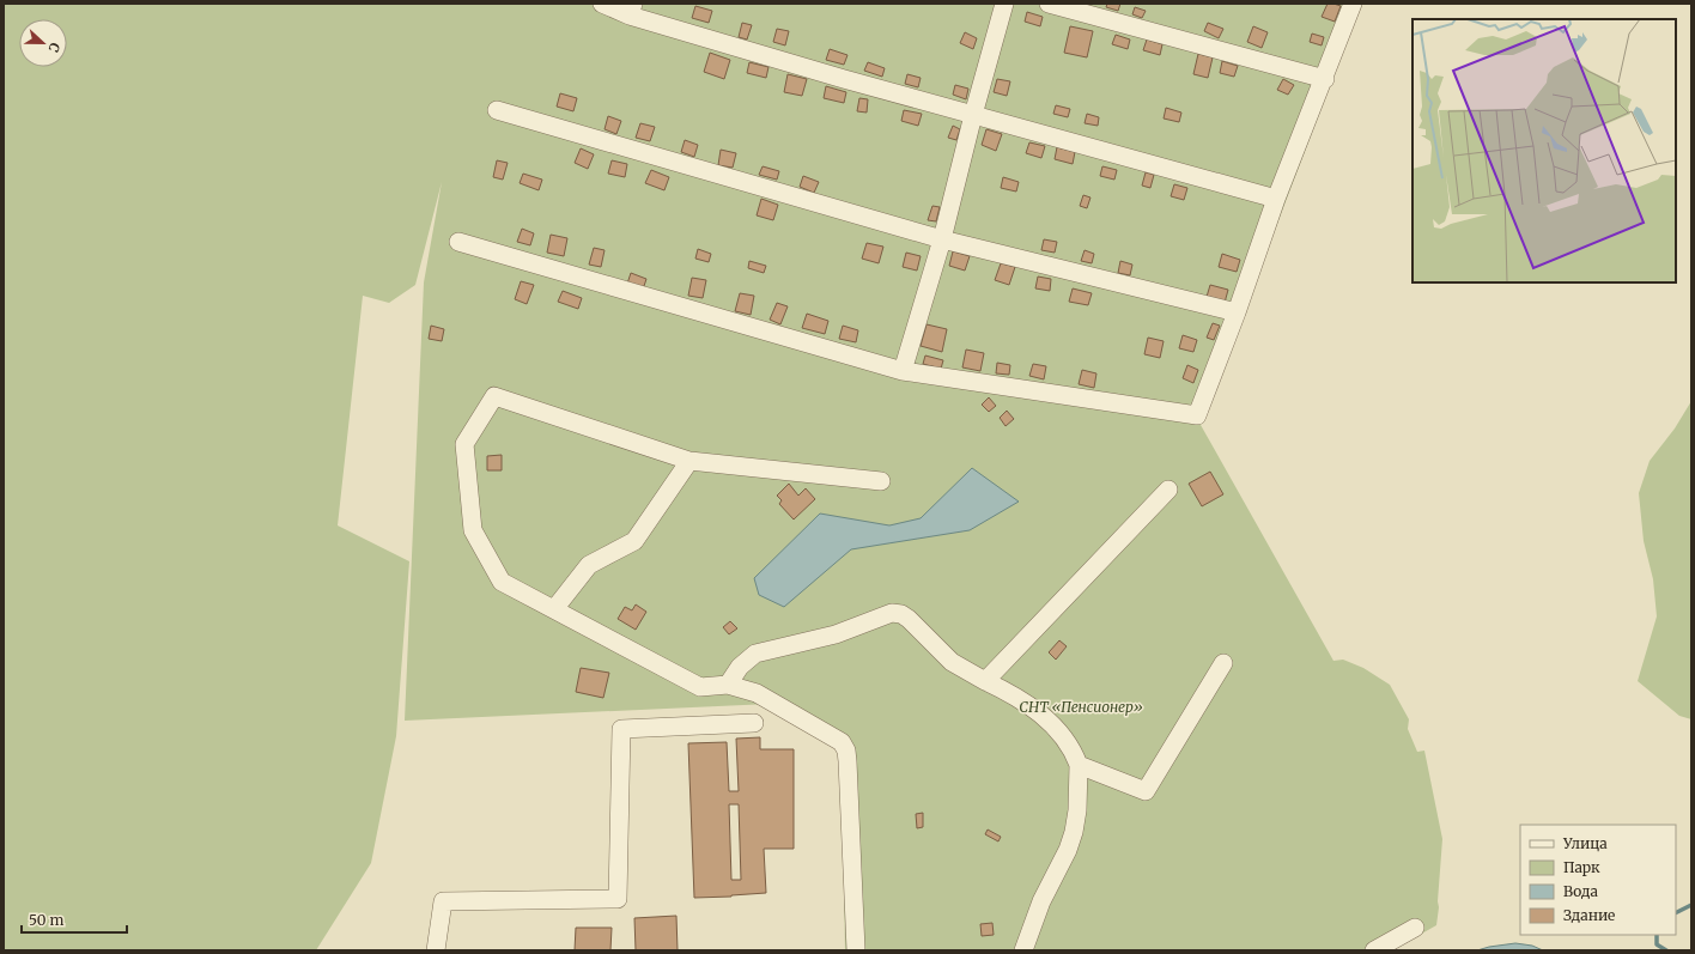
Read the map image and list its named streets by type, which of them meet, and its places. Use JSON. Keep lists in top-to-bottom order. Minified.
{"parks":["СНТ «Пенсионер»"],"legend":["Улица","Парк","Вода","Здание"],"scale_bar":"50 m","north":"right"}
